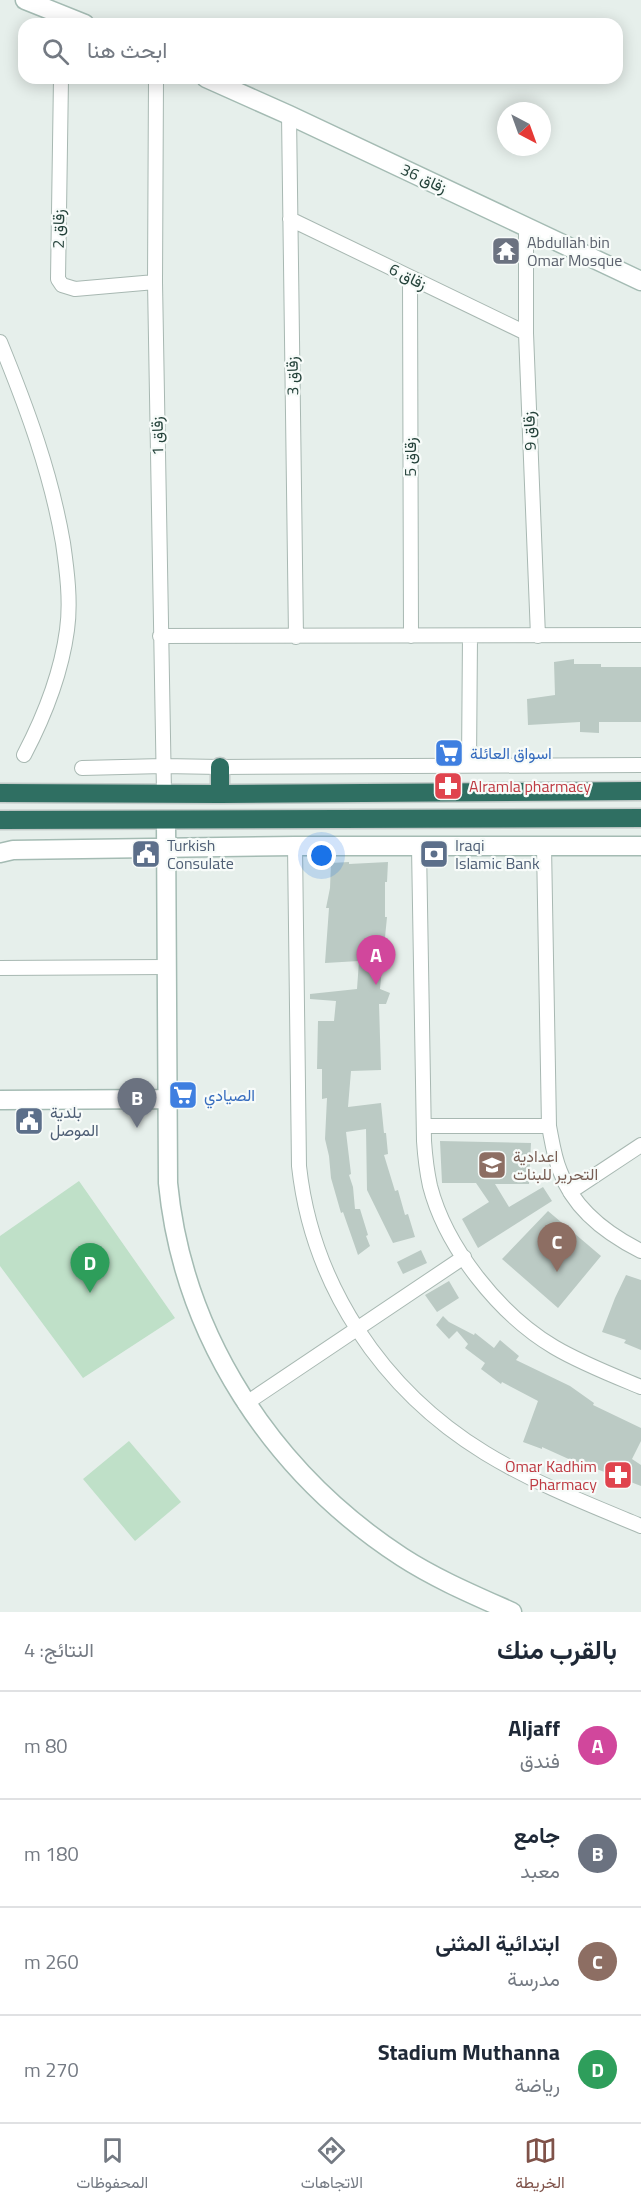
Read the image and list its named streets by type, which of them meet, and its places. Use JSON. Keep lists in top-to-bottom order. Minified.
{"streets":{"street":["زقاق 36","زقاق 2","زقاق 6","زقاق 3","زقاق 9","زقاق 1","زقاق 5"]},"crossings":[["زقاق 36","زقاق 3"],["زقاق 36","زقاق 9"],["زقاق 2","زقاق 1"],["زقاق 6","زقاق 3"],["زقاق 6","زقاق 9"],["زقاق 6","زقاق 5"]],"places":{"temple":["Abdullah bin Omar Mosque"],"supermarket":["اسواق العائلة","الصيادي"],"pharmacy":["Alramla pharmacy","Omar Kadhim Pharmacy"],"public building":["Turkish Consulate","بلدية الموصل"],"bank":["Iraqi Islamic Bank"],"school or university":["اعدادية التحرير للبنات"]},"north":"bottom right","page":{"search":"ابحث هنا","pins":["A","B","C","D"],"heading":["بالقرب منك","النتائج: 4"],"list":[{"mark":"A","name":"Aljaff","note":"فندق","value":"80 m"},{"mark":"B","name":"جامع","note":"معبد","value":"180 m"},{"mark":"C","name":"ابتدائية المثنى","note":"مدرسة","value":"260 m"},{"mark":"D","name":"Stadium Muthanna","note":"رياضة","value":"270 m"}],"nav":["الخريطة","الاتجاهات","المحفوظات"]}}
